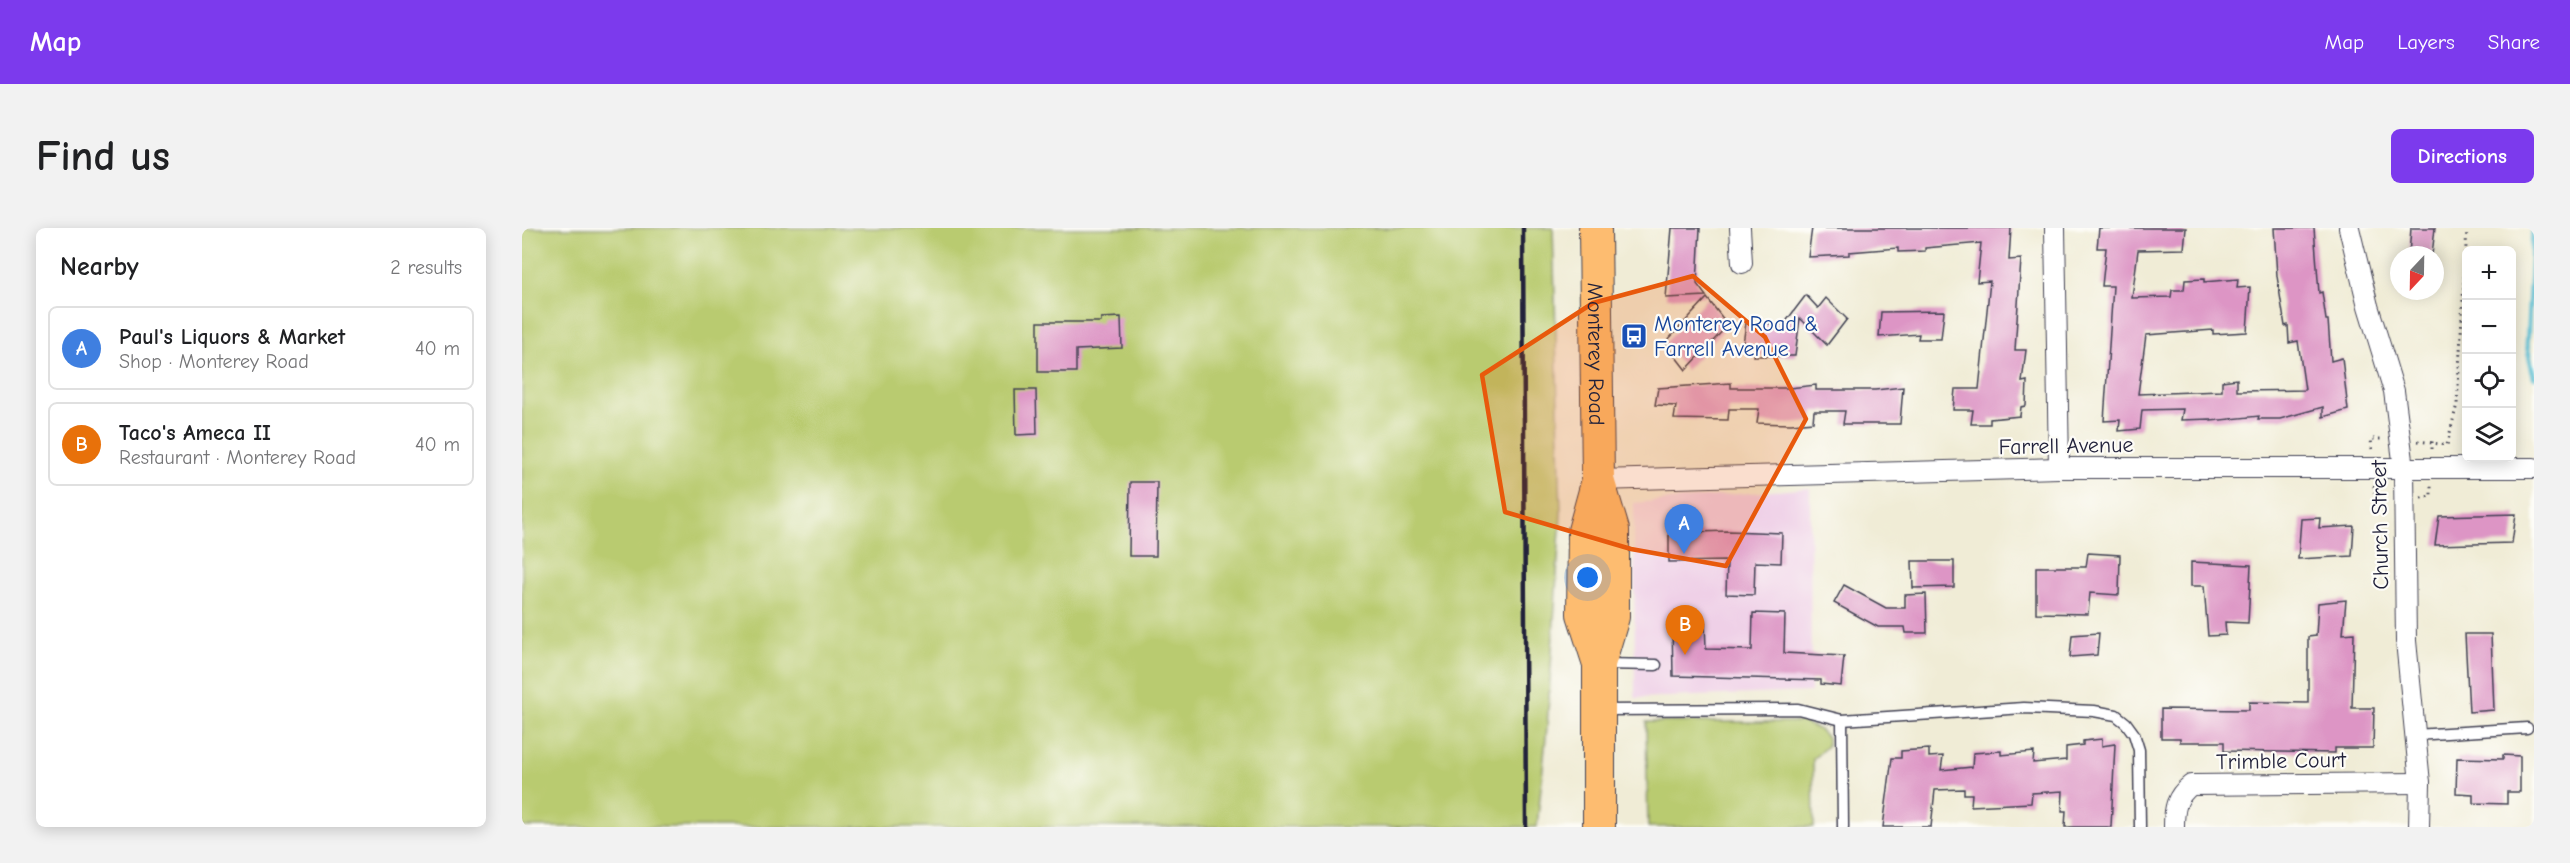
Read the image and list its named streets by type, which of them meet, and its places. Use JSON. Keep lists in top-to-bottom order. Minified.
{"streets":{"main road":["Monterey Road"],"street":["Farrell Avenue","Church Street","Trimble Court"]},"crossings":[["Monterey Road","Farrell Avenue"],["Farrell Avenue","Church Street"],["Church Street","Trimble Court"]],"places":{"bus stop":["Monterey Road & Farrell Avenue"]},"north":"bottom","page":{"header":"Map","nav":["Map","Layers","Share"],"buttons":"Directions","title":"Find us","heading":["Nearby","2 results"],"map_buttons":["+","−"],"list":[{"mark":"A","name":"Paul's Liquors & Market","note":"Shop · Monterey Road","value":"40 m"},{"mark":"B","name":"Taco's Ameca II","note":"Restaurant · Monterey Road","value":"40 m"}],"pins":["A","B"]}}
